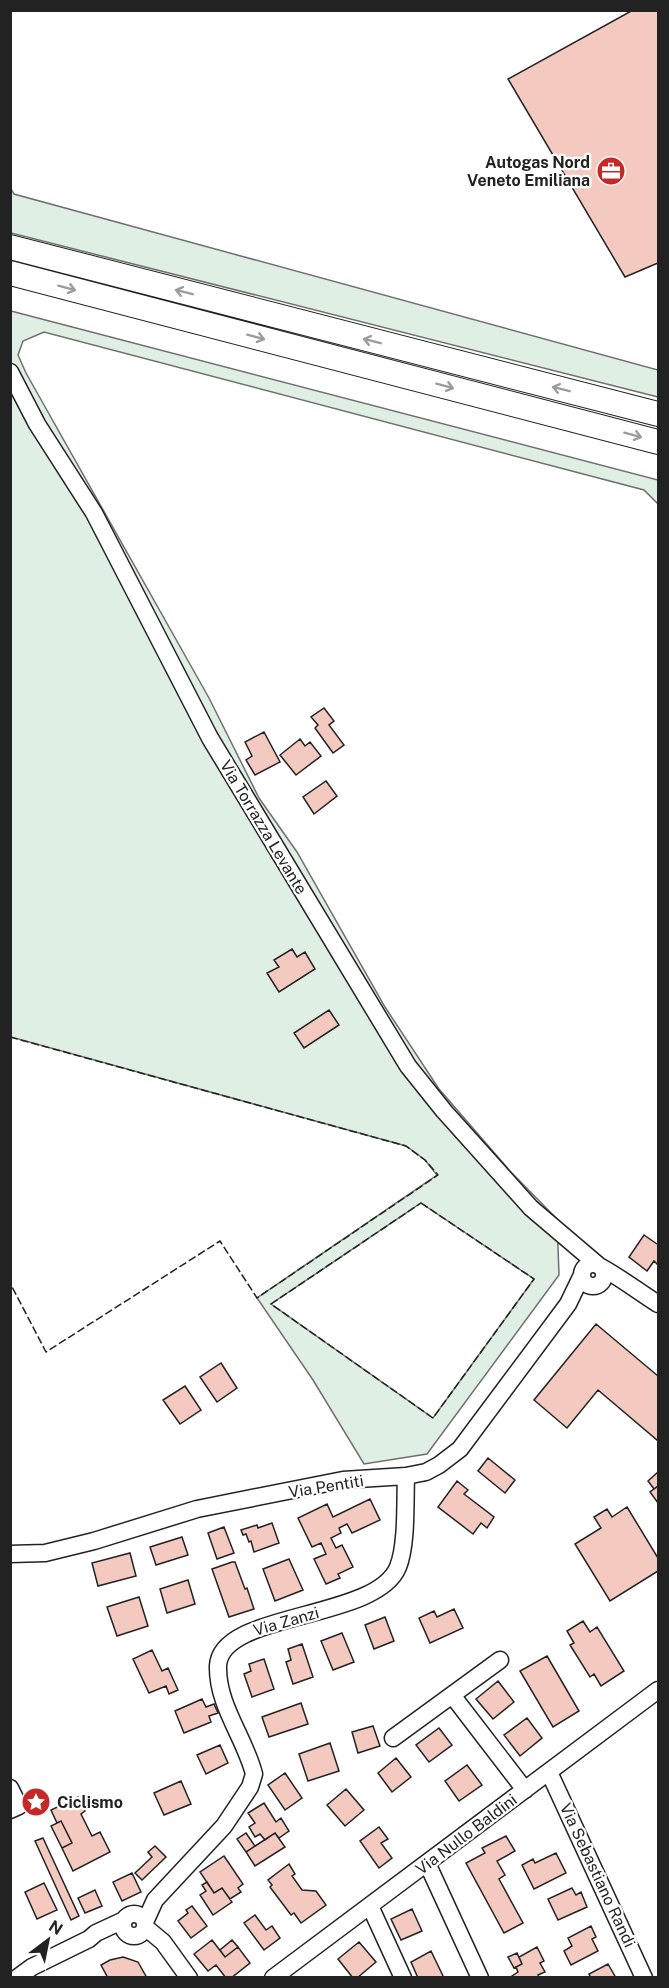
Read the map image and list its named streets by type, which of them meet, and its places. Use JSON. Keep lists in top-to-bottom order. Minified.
{"streets":{"street":["Via Torrazza Levante","Via Pentiti","Via Zanzi","Via Nullo Baldini","Via Sebastiano Randi"]},"crossings":[["Via Torrazza Levante","Via Pentiti"],["Via Pentiti","Via Zanzi"],["Via Nullo Baldini","Via Sebastiano Randi"]],"places":{"office":["Autogas Nord Veneto Emiliana"],"place":["Ciclismo"]},"north":"top right"}
